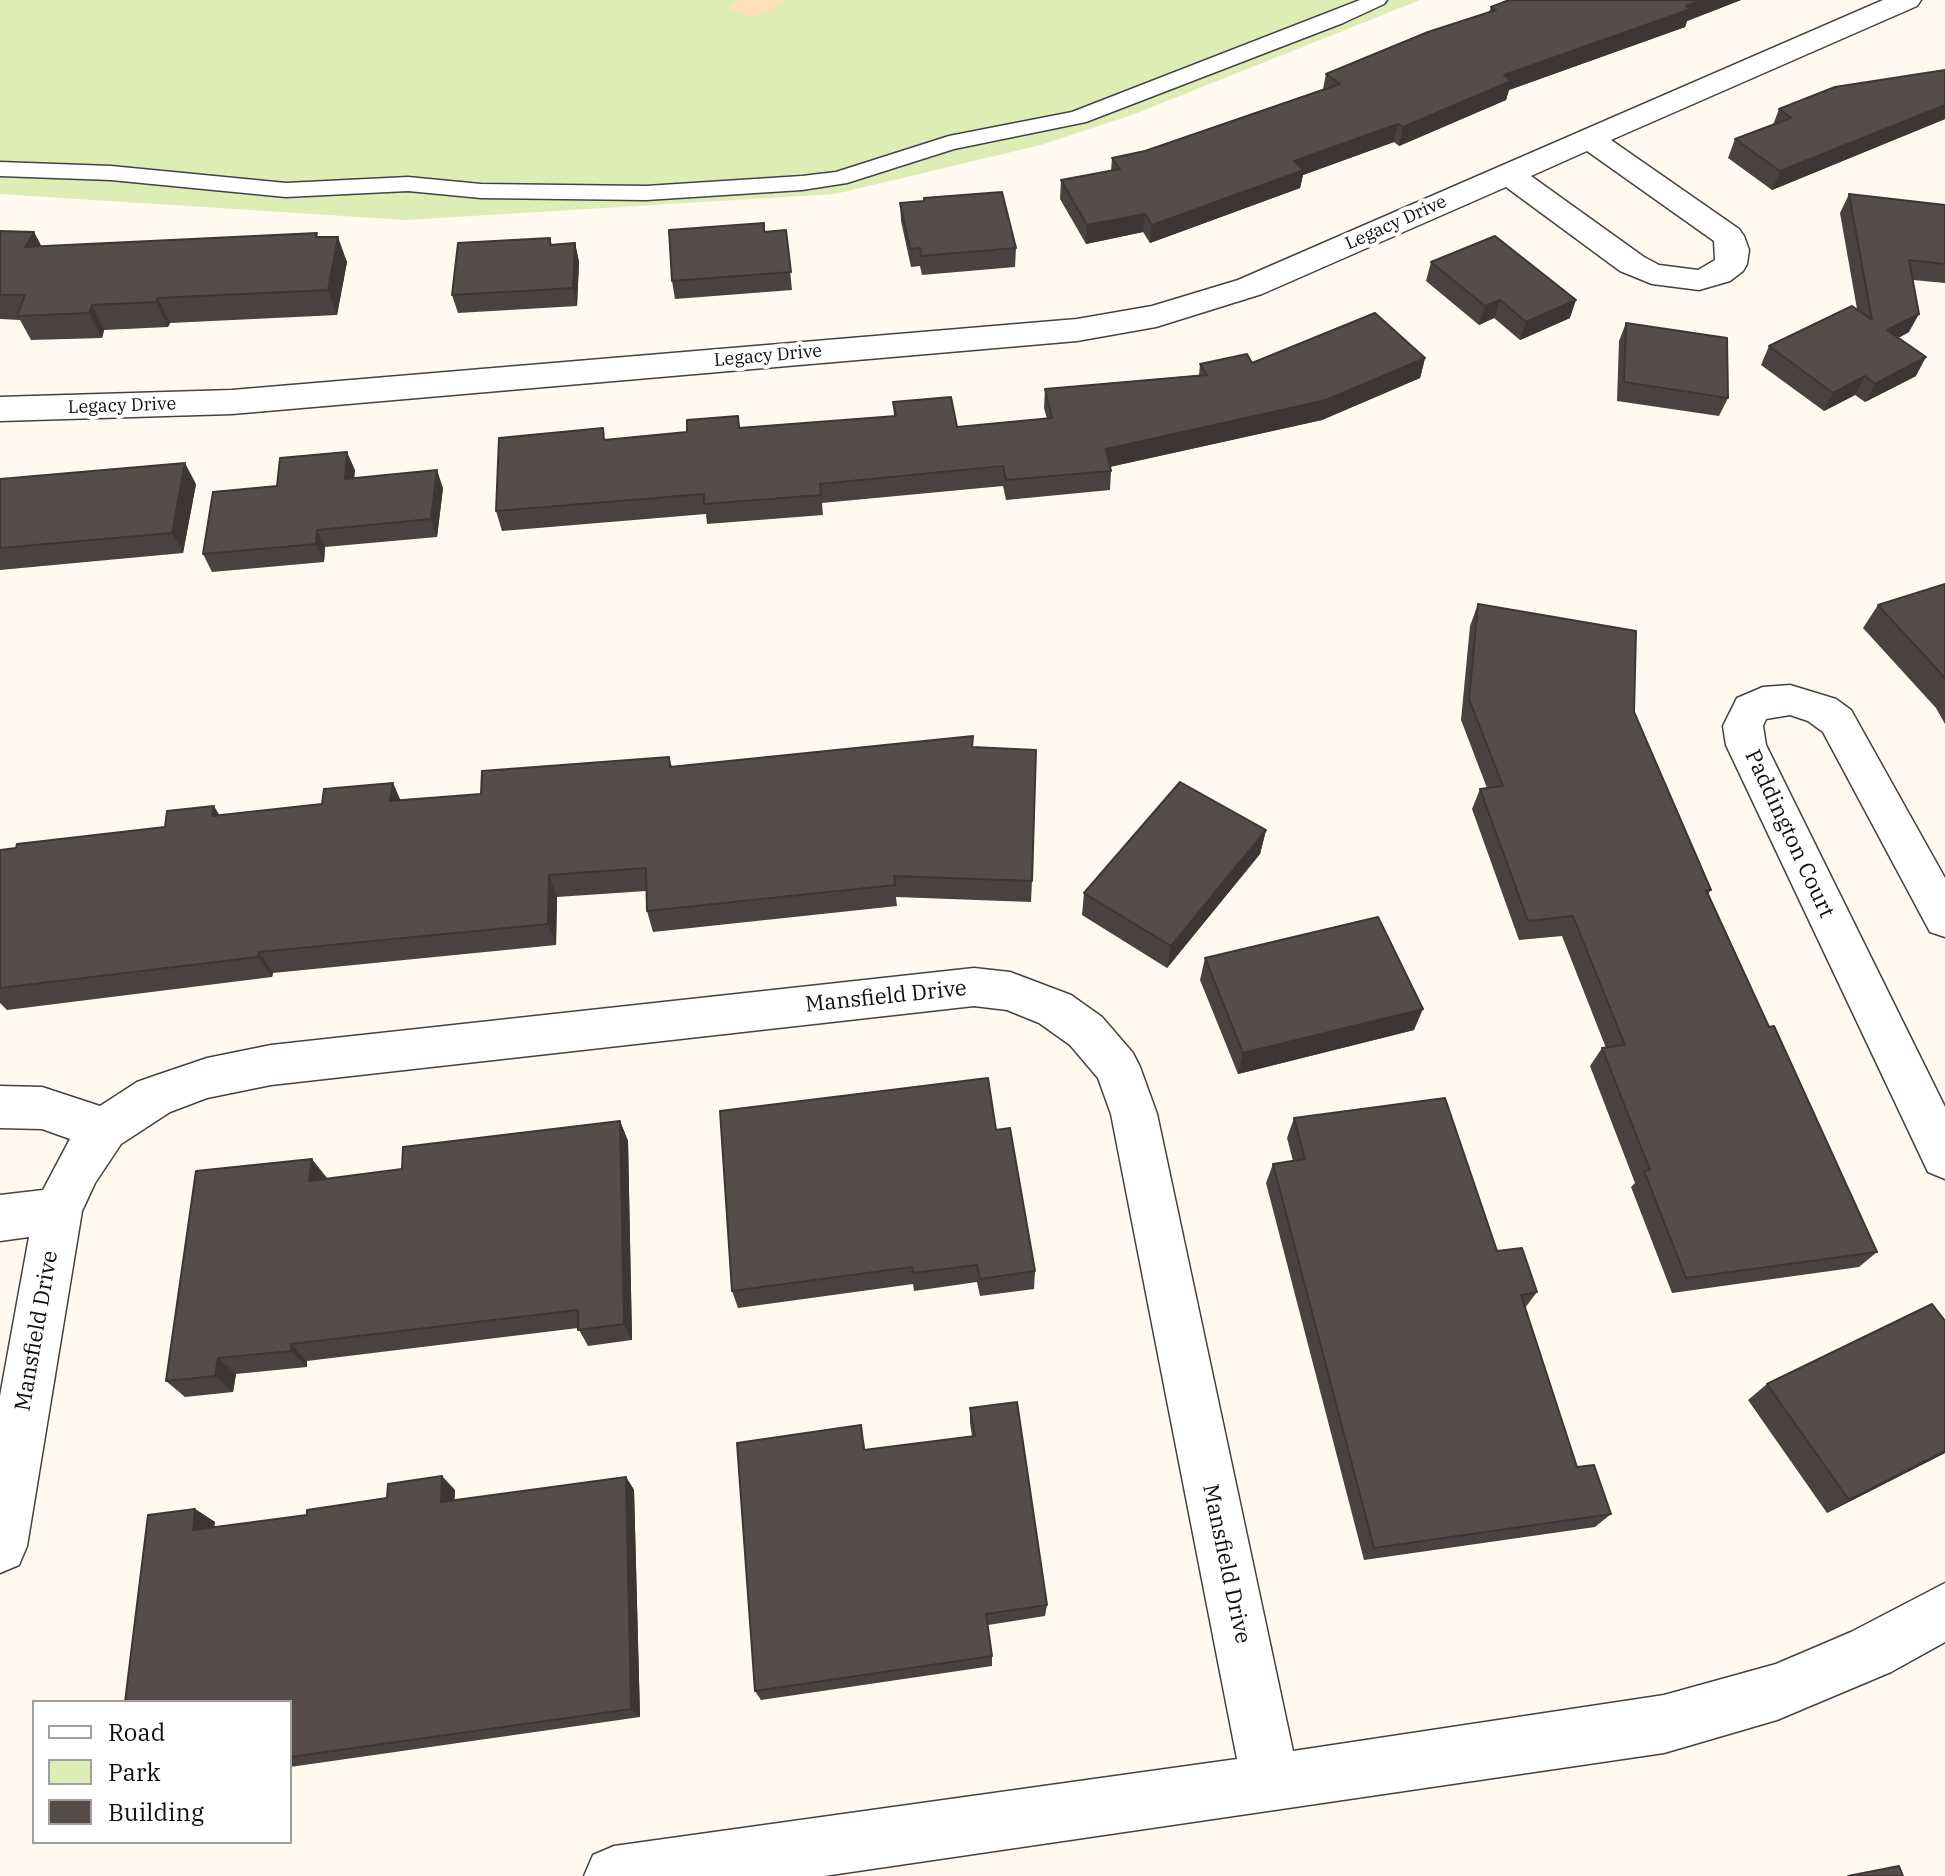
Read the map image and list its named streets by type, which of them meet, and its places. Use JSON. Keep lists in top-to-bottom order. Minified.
{"streets":{"street":["Legacy Drive","Paddington Court","Mansfield Drive"]},"legend":["Road","Park","Building"]}
